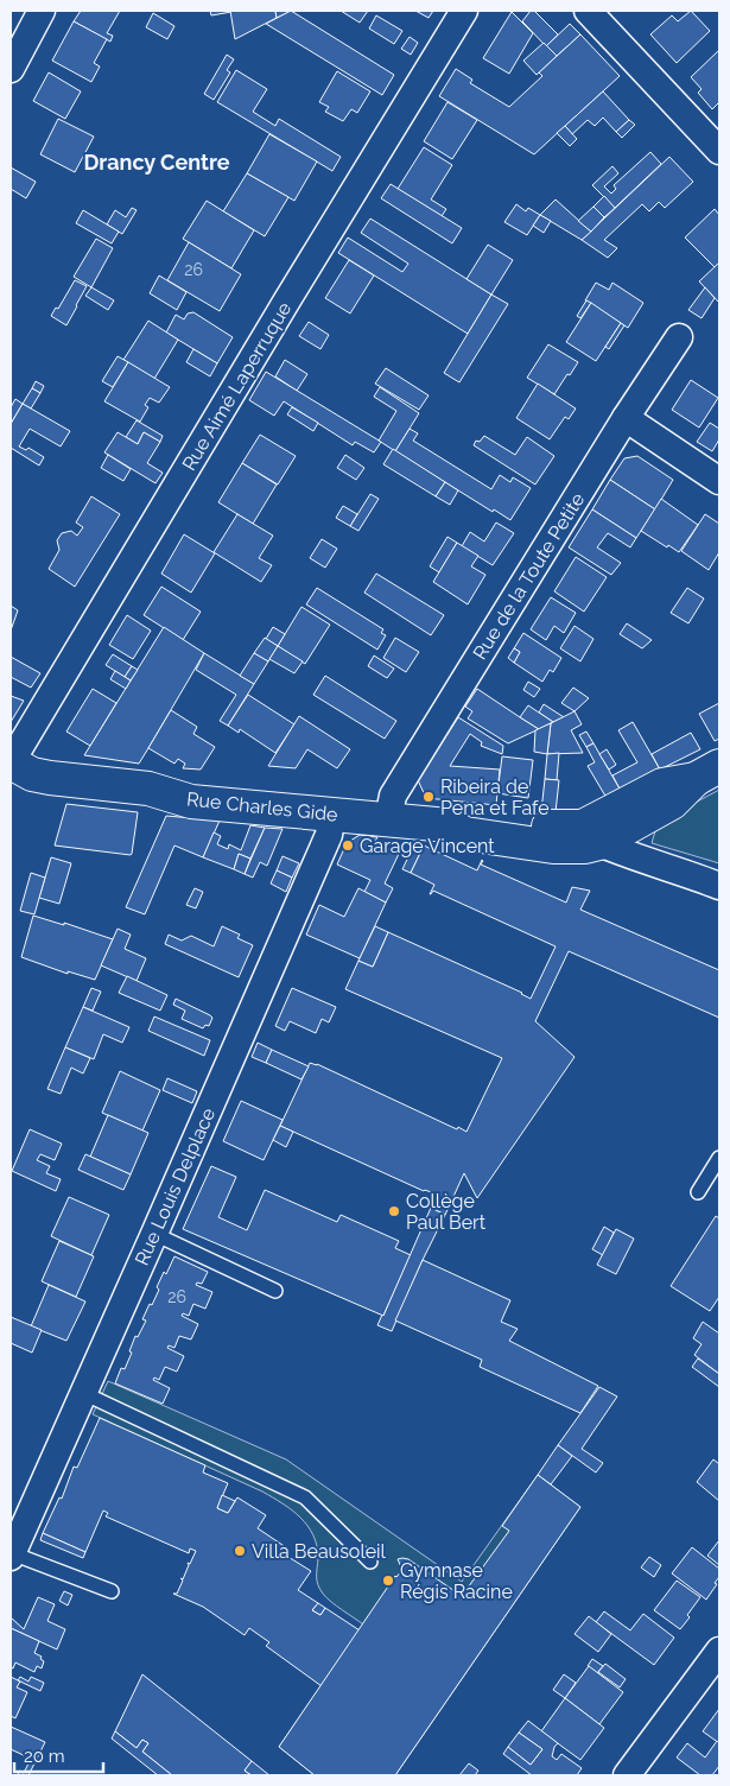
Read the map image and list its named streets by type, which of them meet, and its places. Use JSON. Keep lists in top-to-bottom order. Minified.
{"streets":{"street":["Rue Aimé Laperruque","Rue de la Toute Petite","Rue Charles Gide","Rue Louis Delplace"]},"crossings":[["Rue Aimé Laperruque","Rue Charles Gide"],["Rue de la Toute Petite","Rue Charles Gide"],["Rue Charles Gide","Rue Louis Delplace"]],"districts":["Drancy Centre"],"places":["Ribeira de Pena et Fafe","Garage Vincent","Collège Paul Bert","Villa Beausoleil","Gymnase Régis Racine"],"house_numbers":["26","26"],"scale_bar":"20 m"}
